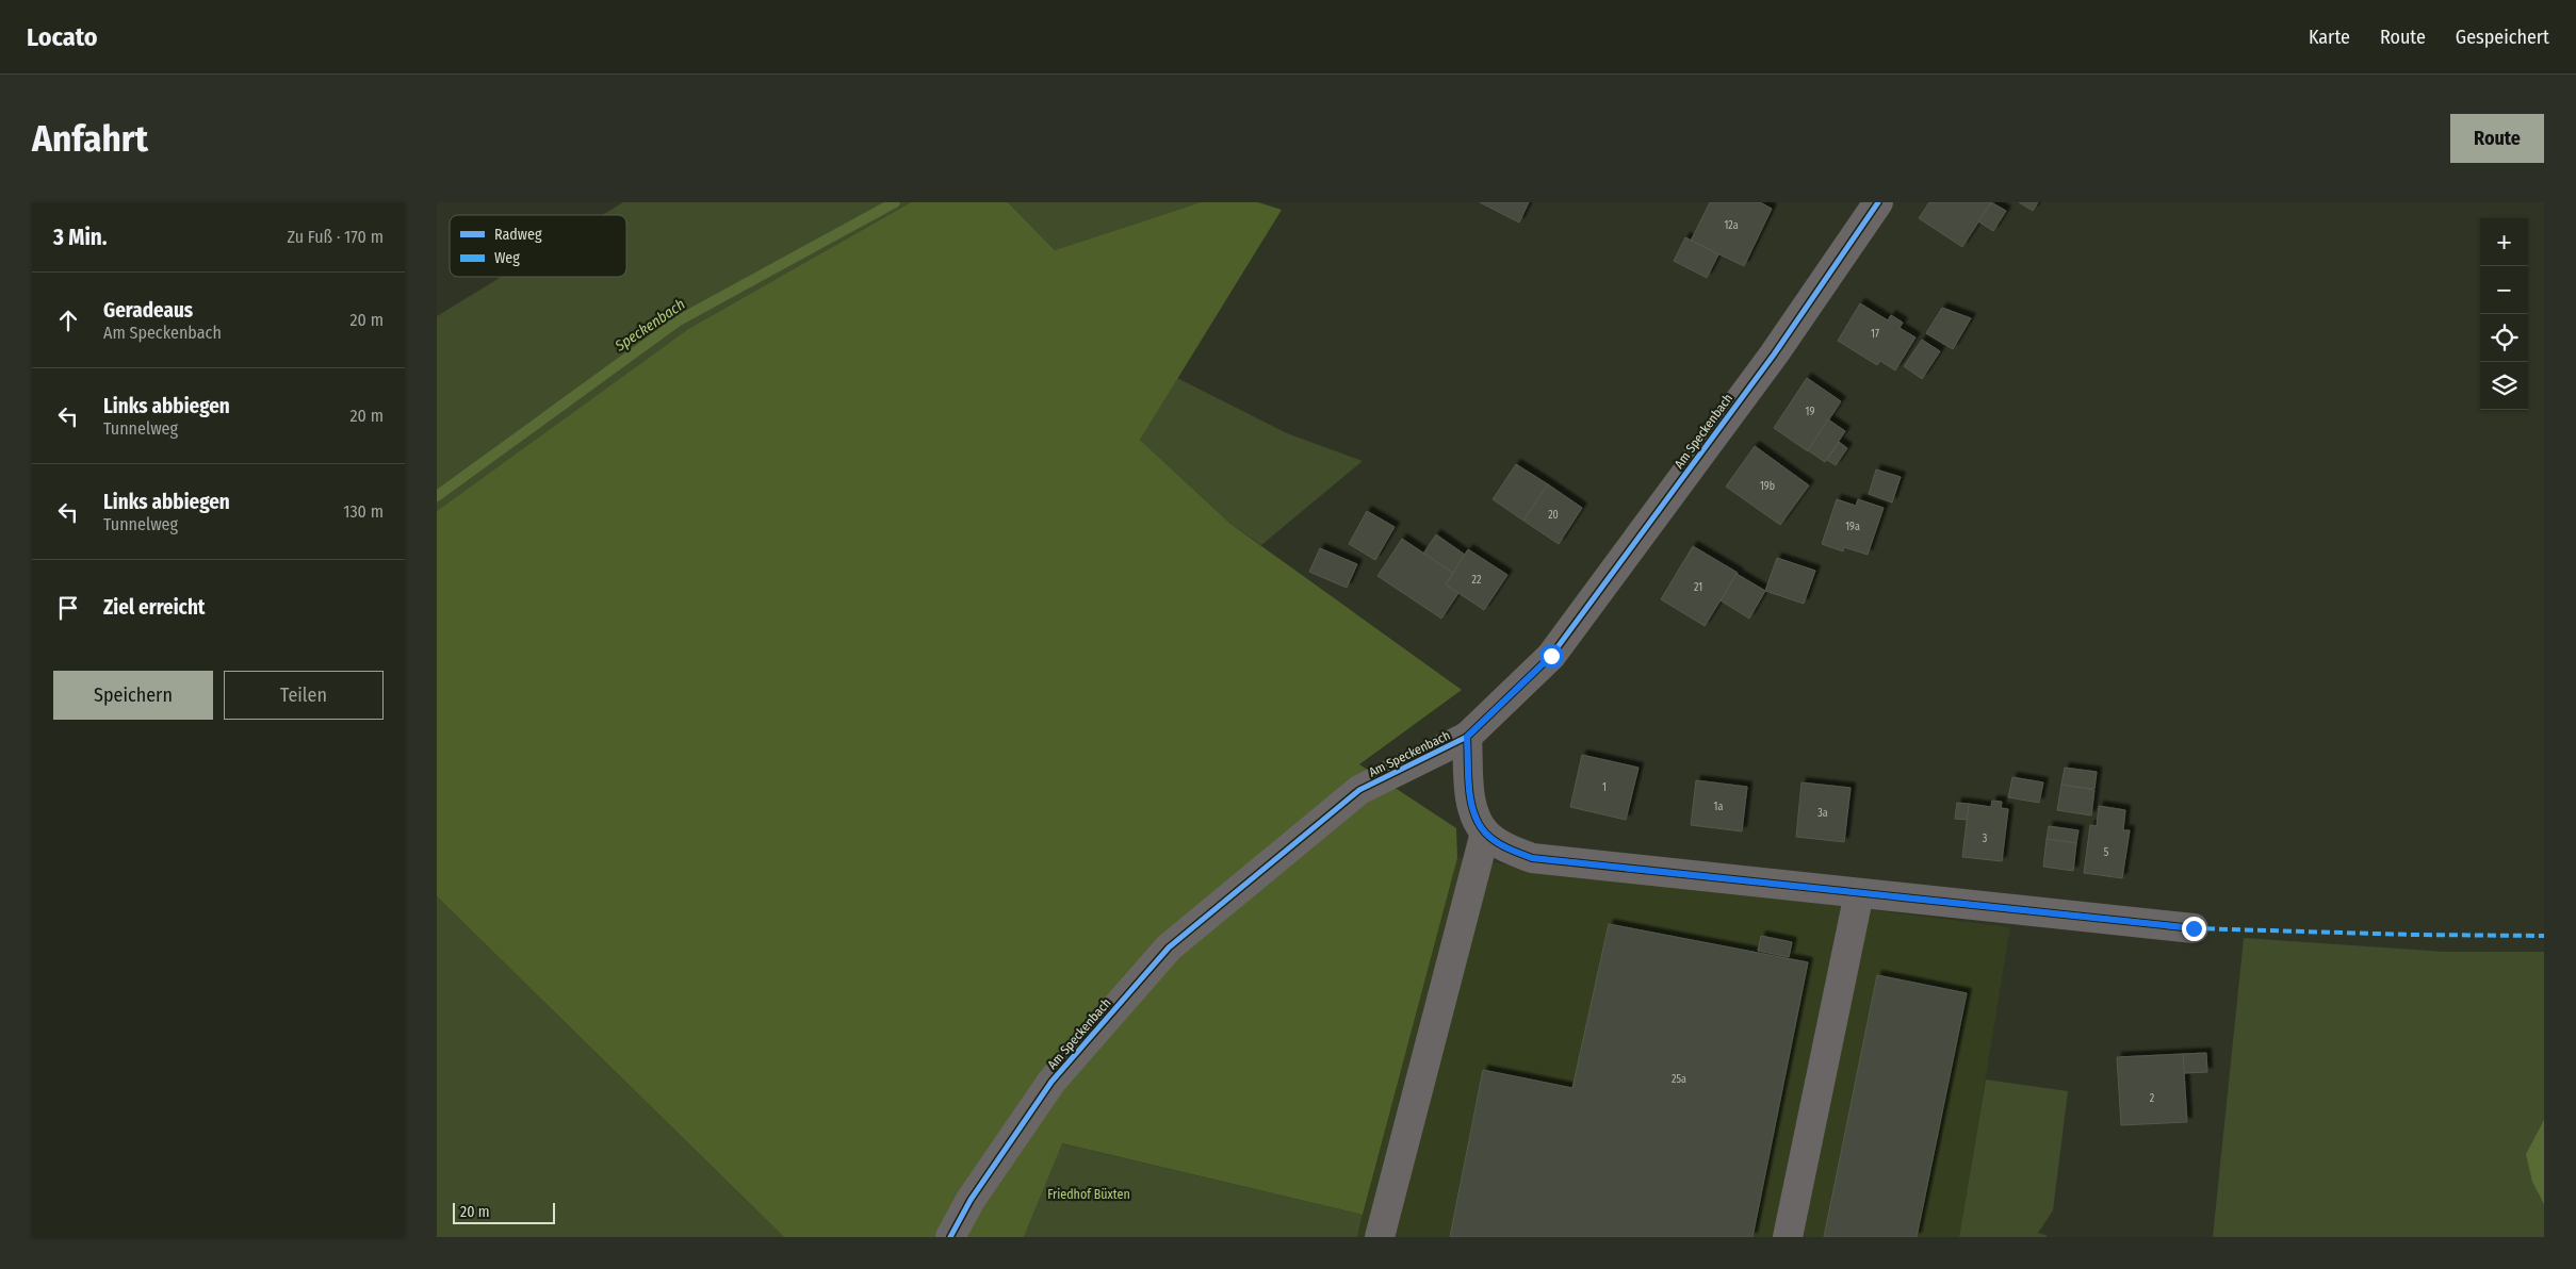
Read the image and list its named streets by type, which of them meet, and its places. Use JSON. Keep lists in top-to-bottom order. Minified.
{"streets":{"street":["Am Speckenbach"]},"water":["Speckenbach"],"parks":["Friedhof Büxten"],"house_numbers":["12a","17","19","19b","20","19a","22","21","1","1a","3a","3","5","25a","2"],"legend":["Radweg","Weg"],"scale_bar":"20 m","page":{"header":"Locato","nav":["Karte","Route","Gespeichert"],"buttons":["Route",["Speichern","Teilen"]],"title":"Anfahrt","heading":["3 Min.","Zu Fuß · 170 m"],"map_buttons":["+","−"],"list":[["Geradeaus","Am Speckenbach","20 m"],["Links abbiegen","Tunnelweg","20 m"],["Links abbiegen","Tunnelweg","130 m"],"Ziel erreicht"],"scale":"20 m"}}
